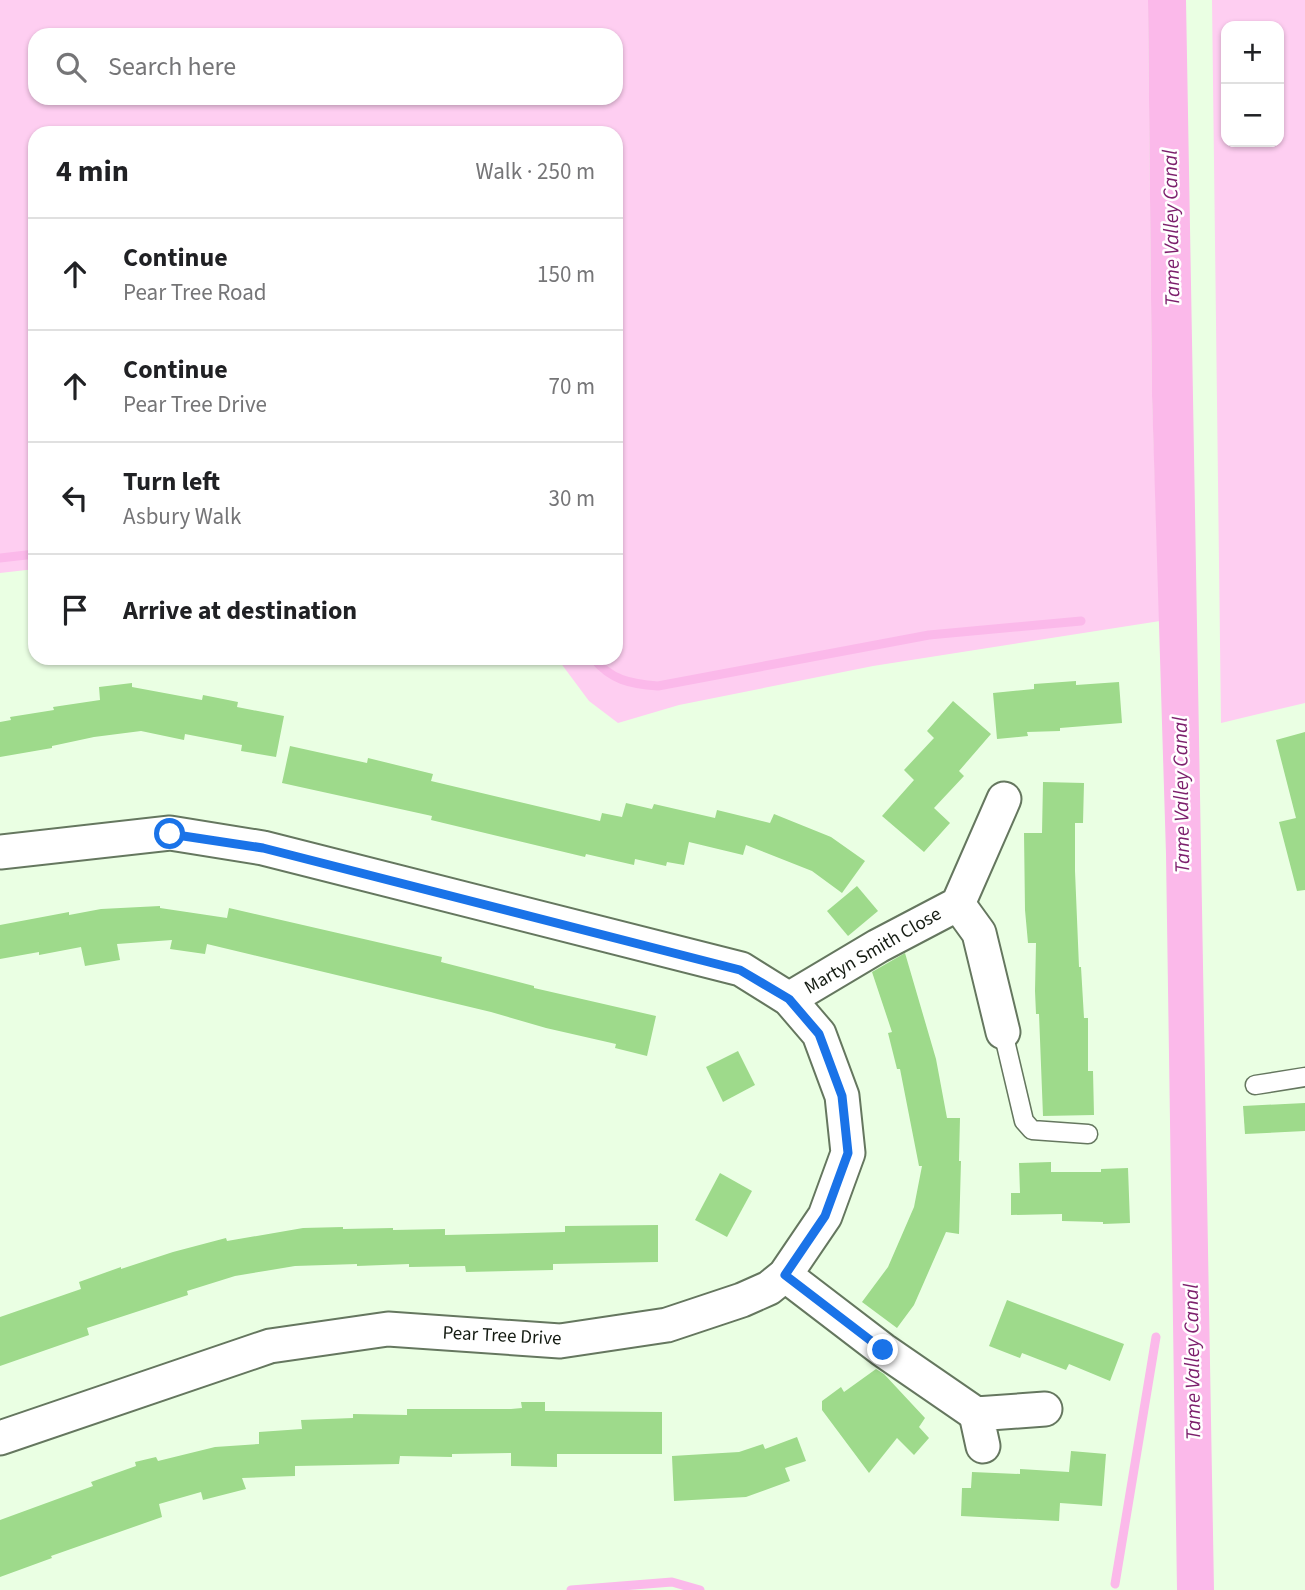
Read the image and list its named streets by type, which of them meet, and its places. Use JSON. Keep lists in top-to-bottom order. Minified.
{"streets":{"street":["Martyn Smith Close","Pear Tree Drive"]},"crossings":[["Martyn Smith Close","Pear Tree Drive"]],"water":["Tame Valley Canal"],"page":{"map_buttons":["+","−"],"search":"Search here","heading":["4 min","Walk · 250 m"],"list":[["Continue","Pear Tree Road","150 m"],["Continue","Pear Tree Drive","70 m"],["Turn left","Asbury Walk","30 m"],"Arrive at destination"]}}
